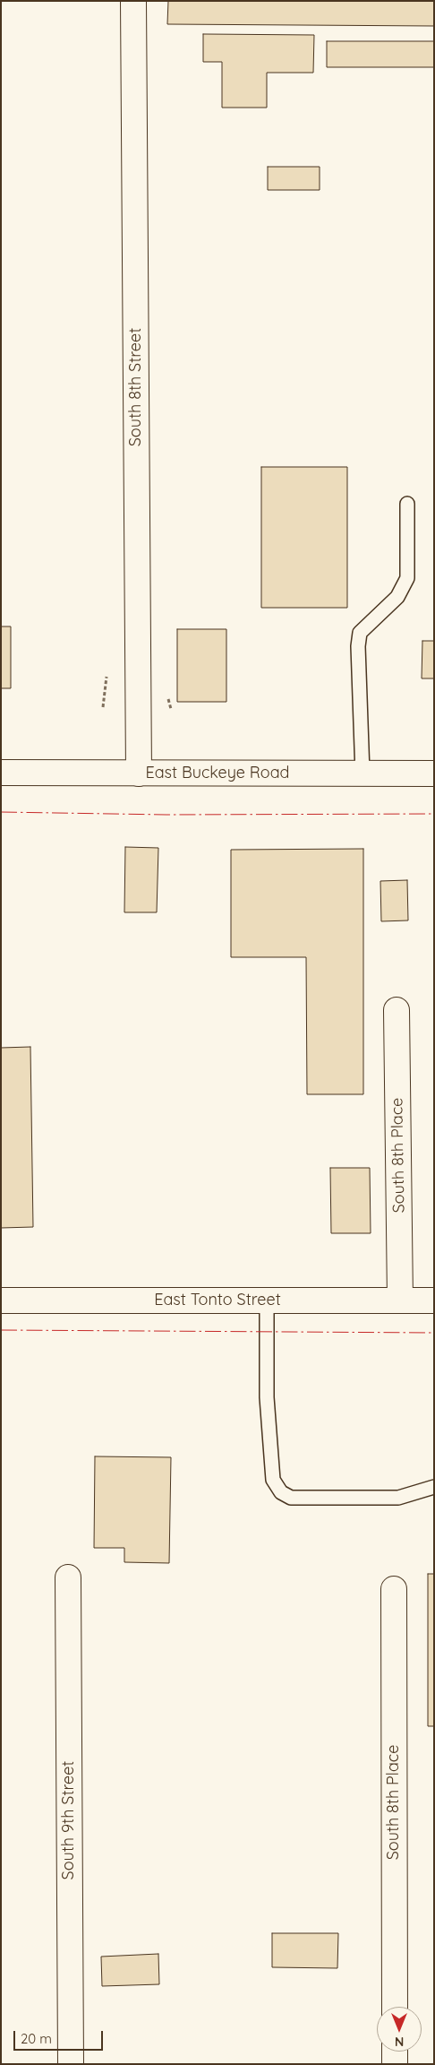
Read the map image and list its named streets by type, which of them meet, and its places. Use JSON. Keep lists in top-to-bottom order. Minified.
{"streets":{"street":["South 8th Street","East Buckeye Road","South 8th Place","East Tonto Street","South 9th Street"]},"crossings":[["South 8th Street","East Buckeye Road"],["South 8th Place","East Tonto Street"]],"scale_bar":"20 m","north":"bottom"}
